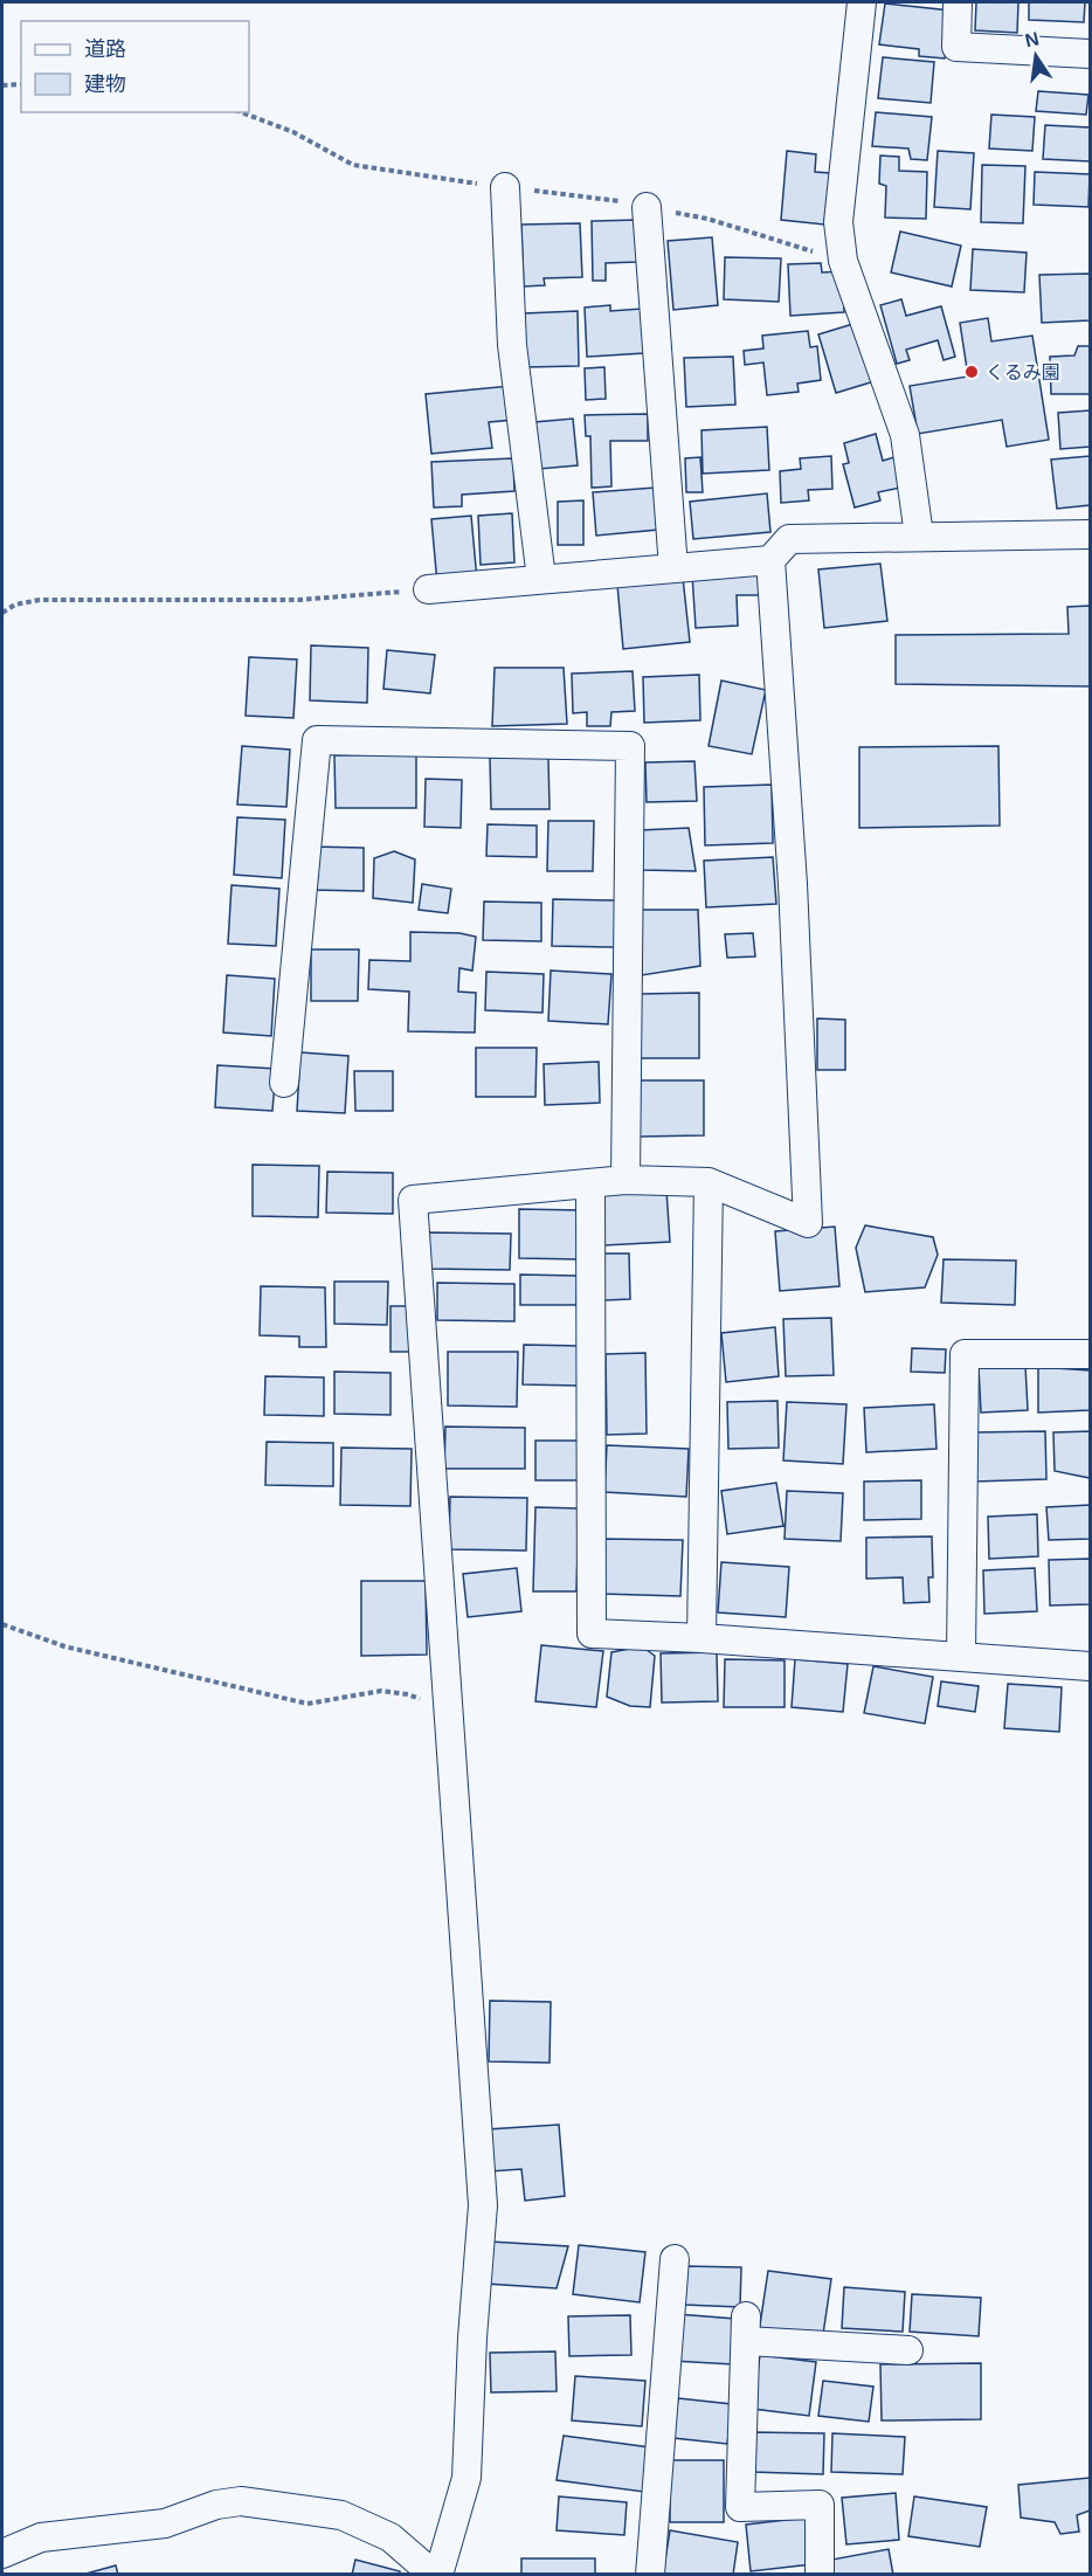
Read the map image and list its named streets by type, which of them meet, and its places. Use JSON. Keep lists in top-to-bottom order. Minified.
{"places":["くるみ園"],"legend":["道路","建物"],"north":"top"}
